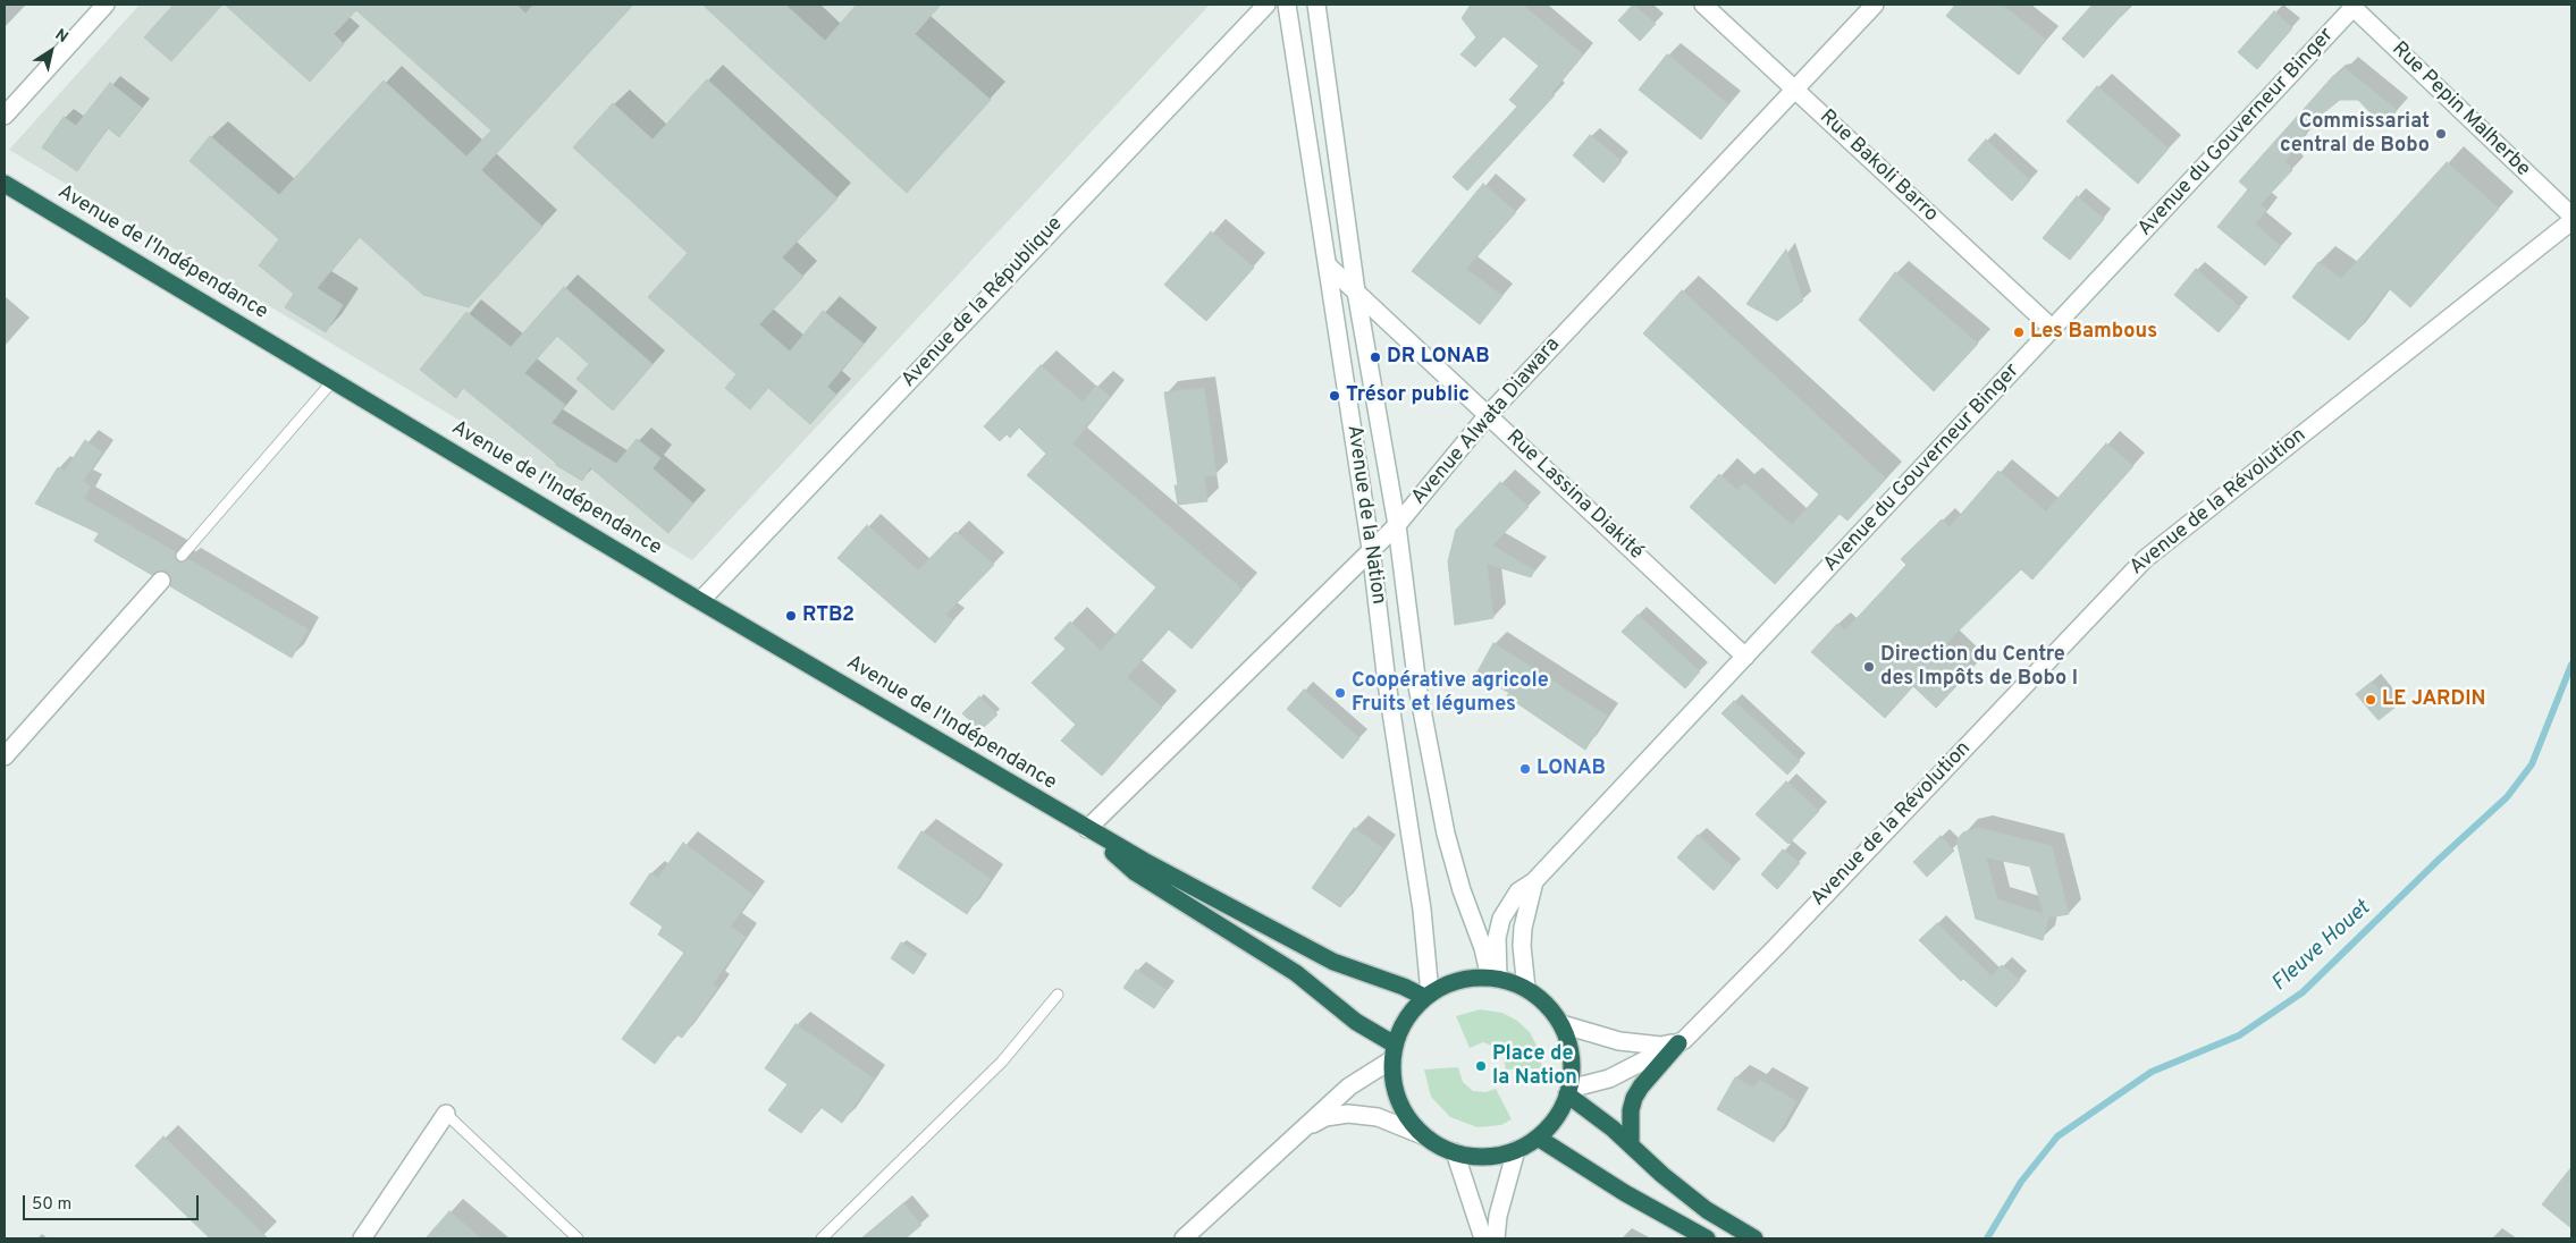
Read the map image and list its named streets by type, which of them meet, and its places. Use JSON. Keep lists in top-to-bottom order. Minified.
{"streets":{"highway":["Avenue de l'Indépendance"],"street":["Rue Pepin Malherbe","Avenue du Gouverneur Binger","Rue Bakoli Barro","Avenue de la République","Avenue Alwata Diawara","Rue Lassina Diakité","Avenue de la Révolution","Avenue de la Nation"]},"crossings":[["Rue Pepin Malherbe","Avenue du Gouverneur Binger"],["Avenue du Gouverneur Binger","Rue Bakoli Barro"],["Avenue du Gouverneur Binger","Avenue de l'Indépendance"],["Avenue du Gouverneur Binger","Rue Lassina Diakité"],["Avenue du Gouverneur Binger","Avenue de la Révolution"],["Avenue du Gouverneur Binger","Avenue de la Nation"],["Rue Bakoli Barro","Avenue Alwata Diawara"],["Avenue de l'Indépendance","Avenue de la République"],["Avenue de l'Indépendance","Avenue Alwata Diawara"],["Avenue de l'Indépendance","Avenue de la Révolution"],["Avenue de l'Indépendance","Avenue de la Nation"],["Avenue Alwata Diawara","Rue Lassina Diakité"],["Avenue Alwata Diawara","Avenue de la Nation"],["Rue Lassina Diakité","Avenue de la Nation"],["Avenue de la Révolution","Avenue de la Nation"]],"water":["Fleuve Houet"],"places":["Commissariat central de Bobo","Les Bambous","DR LONAB","Trésor public","RTB2","Direction du Centre des Impôts de Bobo I","Coopérative agricole Fruits et légumes","LE JARDIN","LONAB","Place de la Nation"],"scale_bar":"50 m","north":"top right"}
